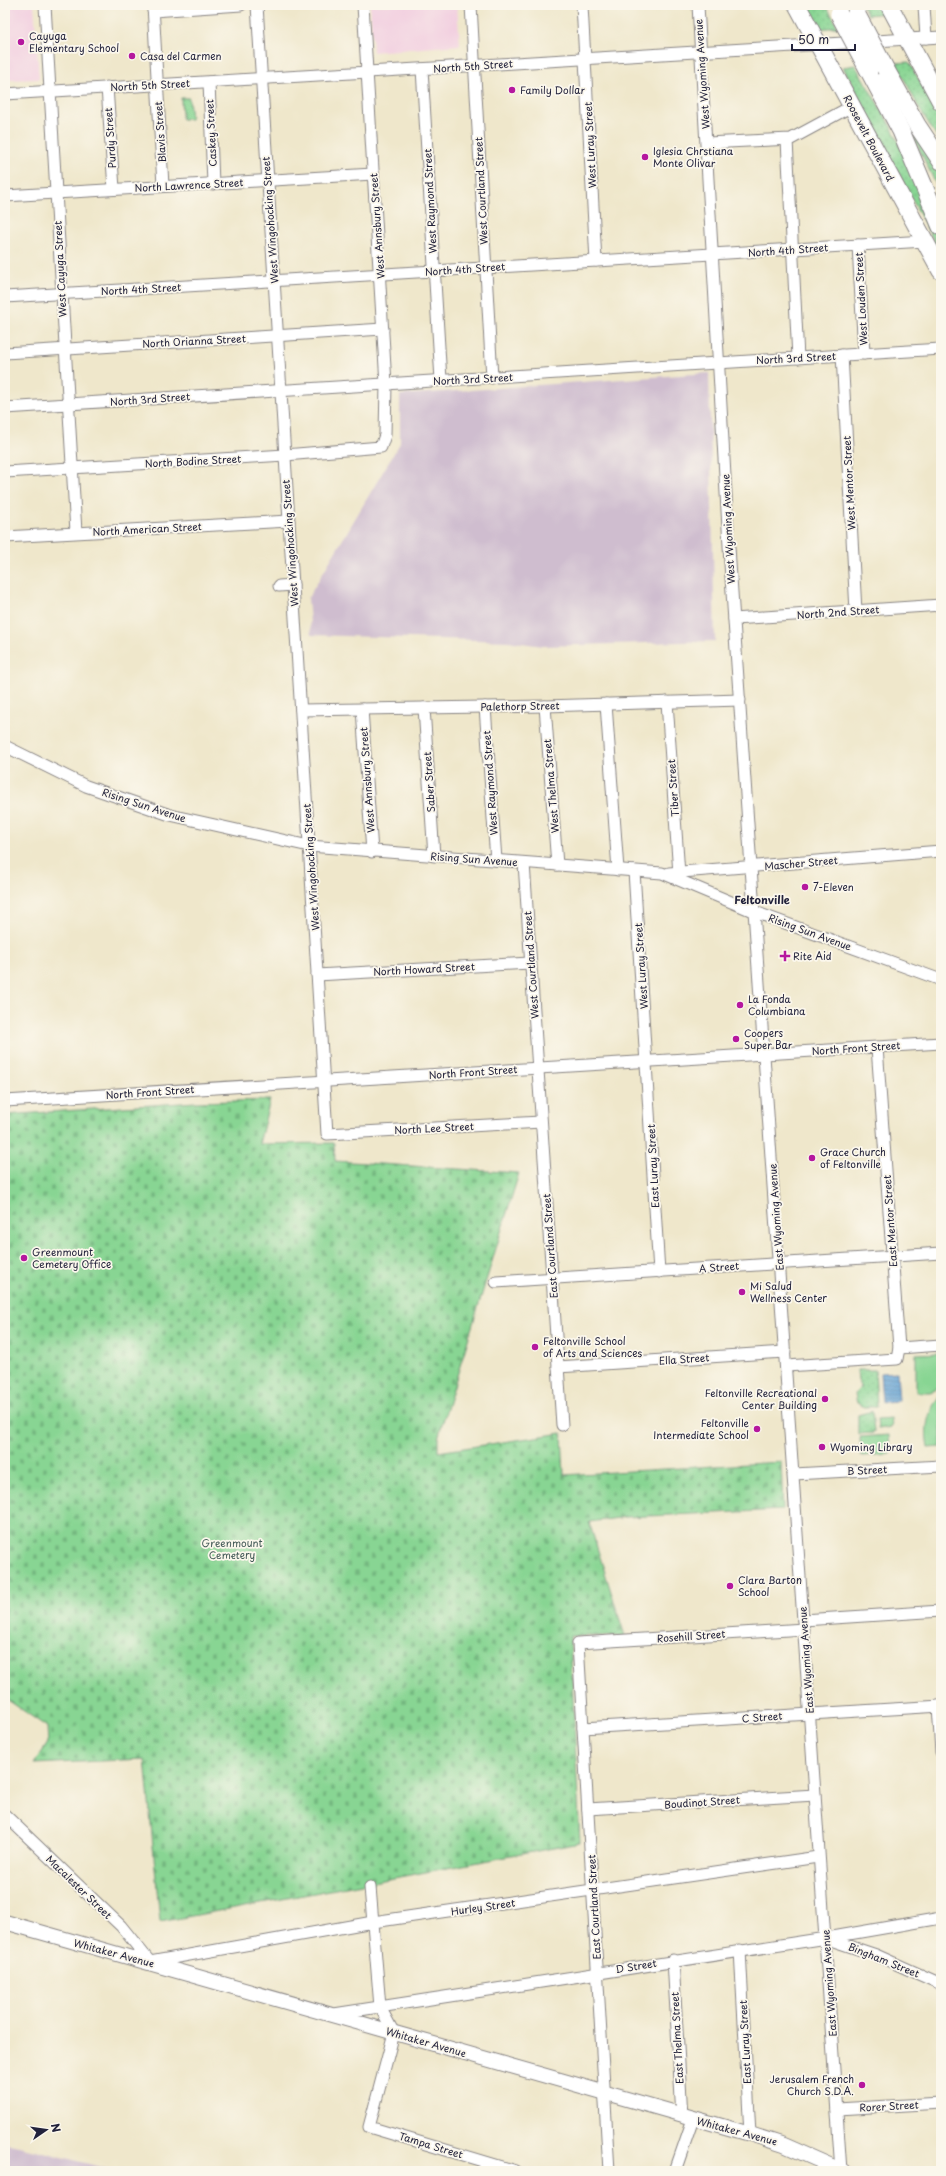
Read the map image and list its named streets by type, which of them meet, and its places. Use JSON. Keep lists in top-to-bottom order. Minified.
{"streets":{"highway":["Roosevelt Boulevard"],"main road":["Whitaker Avenue"],"street":["North 5th Street","West Wyoming Avenue","Blavis Street","Caskey Street","Purdy Street","West Luray Street","North Lawrence Street","West Courtland Street","West Raymond Street","West Wingohocking Street","West Annsbury Street","North 4th Street","West Cayuga Street","West Louden Street","North Orianna Street","North 3rd Street","North Bodine Street","West Mentor Street","North American Street","North 2nd Street","Palethorp Street","Saber Street","West Thelma Street","Tiber Street","Rising Sun Avenue","Mascher Street","North Howard Street","North Front Street","North Lee Street","East Luray Street","East Wyoming Avenue","East Mentor Street","East Courtland Street","A Street","Ella Street","B Street","Rosehill Street","C Street","Boudinot Street","Macalester Street","Hurley Street","Bingham Street","D Street","East Thelma Street","Rorer Street","Tampa Street"]},"crossings":[["North 5th Street","West Wyoming Avenue"],["North 5th Street","Blavis Street"],["North 5th Street","Caskey Street"],["North 5th Street","Purdy Street"],["North 5th Street","Roosevelt Boulevard"],["North 5th Street","West Luray Street"],["North 5th Street","West Courtland Street"],["North 5th Street","West Raymond Street"],["North 5th Street","West Wingohocking Street"],["North 5th Street","West Annsbury Street"],["North 5th Street","West Cayuga Street"],["West Wyoming Avenue","North 4th Street"],["West Wyoming Avenue","North 3rd Street"],["West Wyoming Avenue","North 2nd Street"],["West Wyoming Avenue","Palethorp Street"],["West Wyoming Avenue","Rising Sun Avenue"],["West Wyoming Avenue","Mascher Street"],["West Wyoming Avenue","North Front Street"],["West Wyoming Avenue","East Wyoming Avenue"],["Blavis Street","North Lawrence Street"],["Caskey Street","North Lawrence Street"],["Purdy Street","North Lawrence Street"],["Roosevelt Boulevard","North 4th Street"],["West Luray Street","North 4th Street"],["West Luray Street","Rising Sun Avenue"],["West Luray Street","North Front Street"],["West Luray Street","East Luray Street"],["North Lawrence Street","West Wingohocking Street"],["North Lawrence Street","West Annsbury Street"],["North Lawrence Street","West Cayuga Street"],["West Courtland Street","North 4th Street"],["West Courtland Street","North 3rd Street"],["West Courtland Street","Rising Sun Avenue"],["West Courtland Street","North Howard Street"],["West Courtland Street","North Front Street"],["West Courtland Street","East Courtland Street"],["West Raymond Street","North 4th Street"],["West Raymond Street","North 3rd Street"],["West Raymond Street","Palethorp Street"],["West Raymond Street","Rising Sun Avenue"],["West Wingohocking Street","North 4th Street"],["West Wingohocking Street","North Orianna Street"],["West Wingohocking Street","North 3rd Street"],["West Wingohocking Street","North Bodine Street"],["West Wingohocking Street","North American Street"],["West Wingohocking Street","Palethorp Street"],["West Wingohocking Street","Rising Sun Avenue"],["West Wingohocking Street","North Howard Street"],["West Wingohocking Street","North Front Street"],["West Wingohocking Street","North Lee Street"],["West Annsbury Street","North 4th Street"],["West Annsbury Street","North Orianna Street"],["West Annsbury Street","North 3rd Street"],["West Annsbury Street","North Bodine Street"],["West Annsbury Street","Palethorp Street"],["West Annsbury Street","Rising Sun Avenue"],["North 4th Street","West Cayuga Street"],["North 4th Street","West Louden Street"],["West Cayuga Street","North Orianna Street"],["West Cayuga Street","North 3rd Street"],["West Cayuga Street","North Bodine Street"],["West Cayuga Street","North American Street"],["West Louden Street","North 3rd Street"],["North 3rd Street","West Mentor Street"],["West Mentor Street","North 2nd Street"],["Palethorp Street","Saber Street"],["Palethorp Street","West Thelma Street"],["Palethorp Street","Tiber Street"],["Saber Street","Rising Sun Avenue"],["West Thelma Street","Rising Sun Avenue"],["Tiber Street","Mascher Street"],["Rising Sun Avenue","Mascher Street"],["North Front Street","East Luray Street"],["North Front Street","East Wyoming Avenue"],["North Front Street","East Mentor Street"],["North Front Street","East Courtland Street"],["North Lee Street","East Courtland Street"],["East Luray Street","A Street"],["East Luray Street","Whitaker Avenue"],["East Luray Street","D Street"],["East Wyoming Avenue","A Street"],["East Wyoming Avenue","Ella Street"],["East Wyoming Avenue","B Street"],["East Wyoming Avenue","Rosehill Street"],["East Wyoming Avenue","C Street"],["East Wyoming Avenue","Boudinot Street"],["East Wyoming Avenue","Hurley Street"],["East Wyoming Avenue","Whitaker Avenue"],["East Wyoming Avenue","Bingham Street"],["East Wyoming Avenue","D Street"],["East Wyoming Avenue","Rorer Street"],["East Mentor Street","A Street"],["East Courtland Street","A Street"],["East Courtland Street","Ella Street"],["East Courtland Street","Rosehill Street"],["East Courtland Street","C Street"],["East Courtland Street","Boudinot Street"],["East Courtland Street","Hurley Street"],["East Courtland Street","Whitaker Avenue"],["East Courtland Street","D Street"],["Macalester Street","Hurley Street"],["Macalester Street","Whitaker Avenue"],["Hurley Street","Whitaker Avenue"],["Whitaker Avenue","D Street"],["Whitaker Avenue","East Thelma Street"],["Whitaker Avenue","Tampa Street"],["Bingham Street","D Street"],["D Street","East Thelma Street"]],"districts":["Feltonville"],"parks":["Greenmount Cemetery"],"places":{"other":["Cayuga Elementary School","Casa del Carmen","Family Dollar","Iglesia Chrstiana Monte Olivar","7-Eleven","La Fonda Columbiana","Coopers Super Bar","Grace Church of Feltonville","Greenmount Cemetery Office","Mi Salud Wellness Center","Feltonville School of Arts and Sciences","Feltonville Recreational Center Building","Feltonville Intermediate School","Wyoming Library","Clara Barton School","Jerusalem French Church S.D.A."],"health":["Rite Aid"]},"scale_bar":"50 m","north":"right"}
